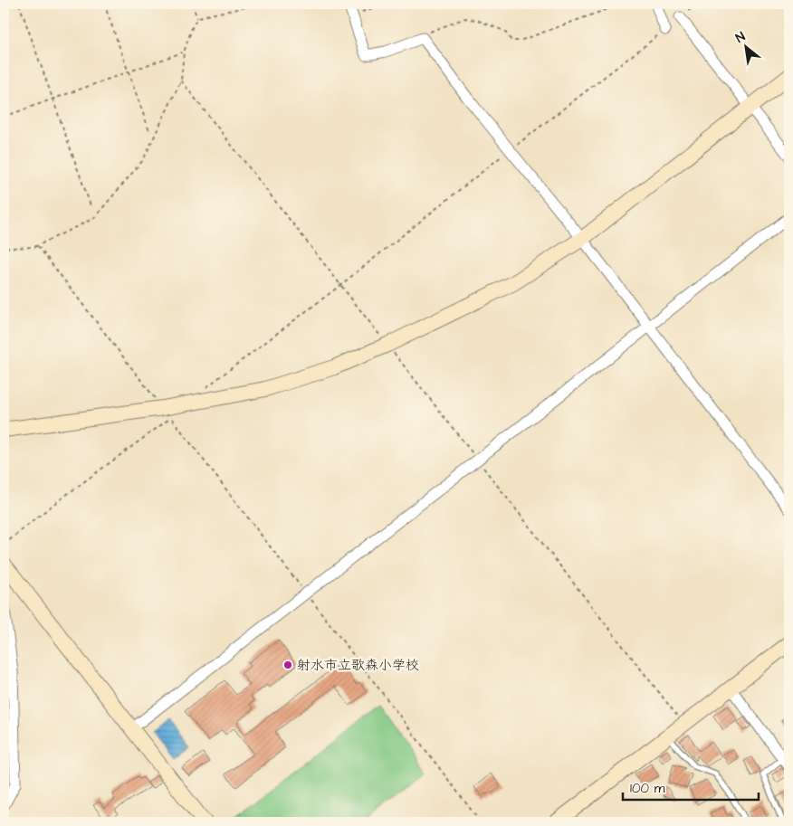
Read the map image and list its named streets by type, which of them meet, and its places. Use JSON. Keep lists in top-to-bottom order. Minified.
{"places":["射水市立歌森小学校"],"scale_bar":"100 m","north":"top left"}
